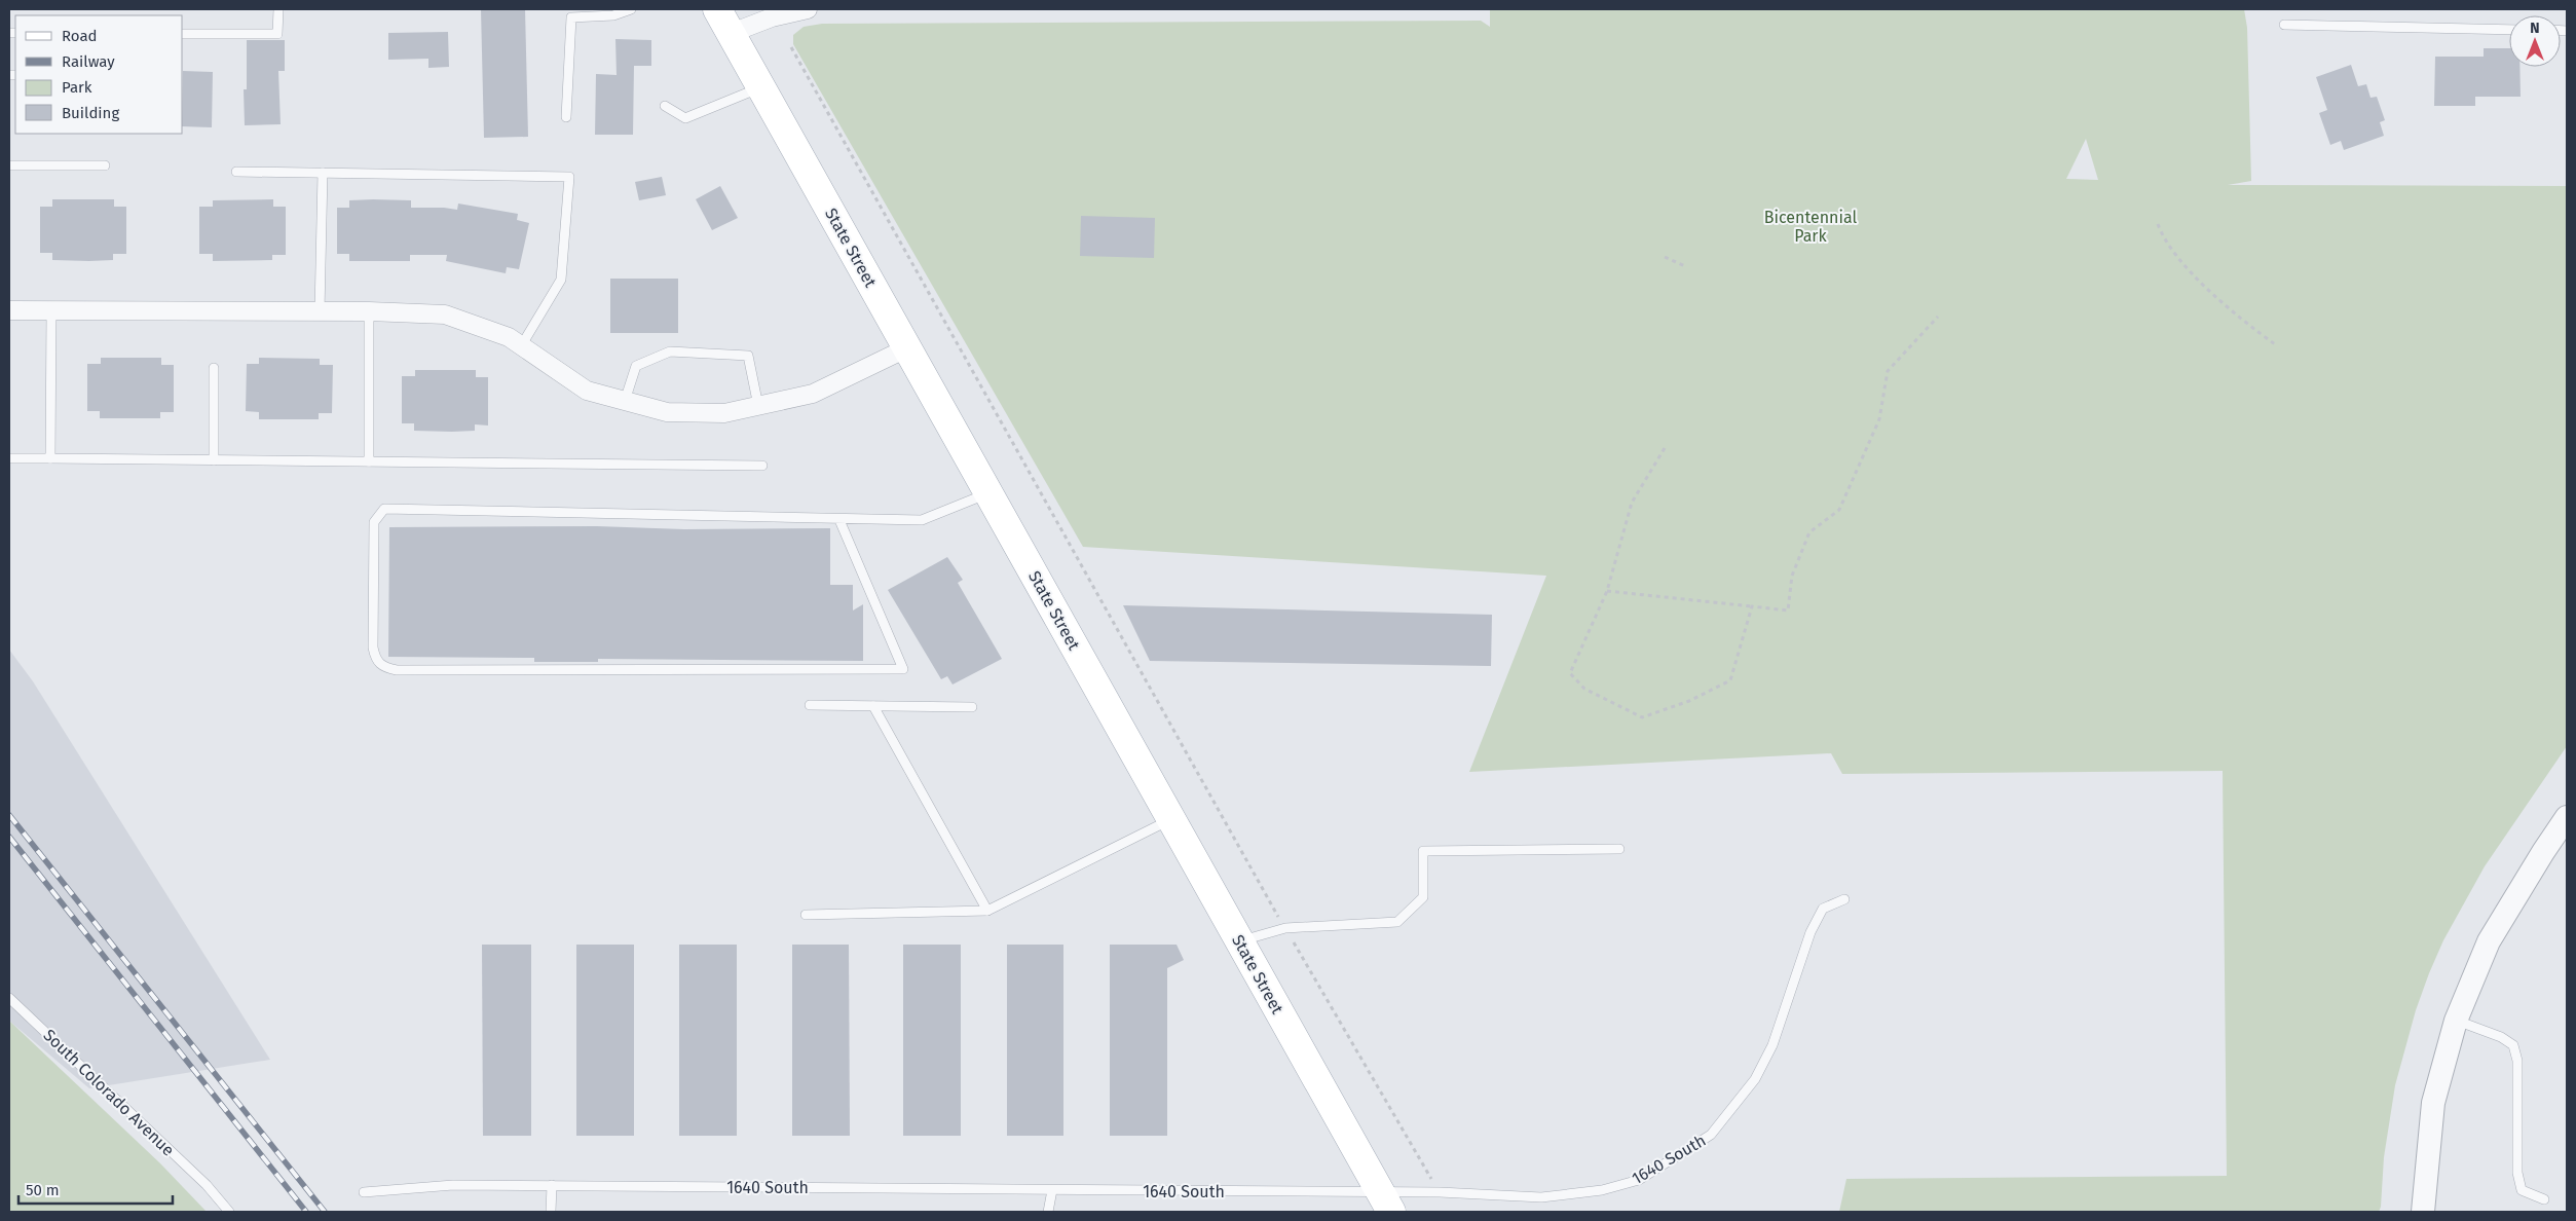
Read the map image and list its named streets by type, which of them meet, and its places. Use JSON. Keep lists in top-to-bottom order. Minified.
{"streets":{"main road":["State Street"],"lane":["South Colorado Avenue","1640 South"]},"crossings":[["State Street","1640 South"]],"parks":["Bicentennial Park"],"legend":["Road","Railway","Park","Building"],"scale_bar":"50 m","north":"top"}
